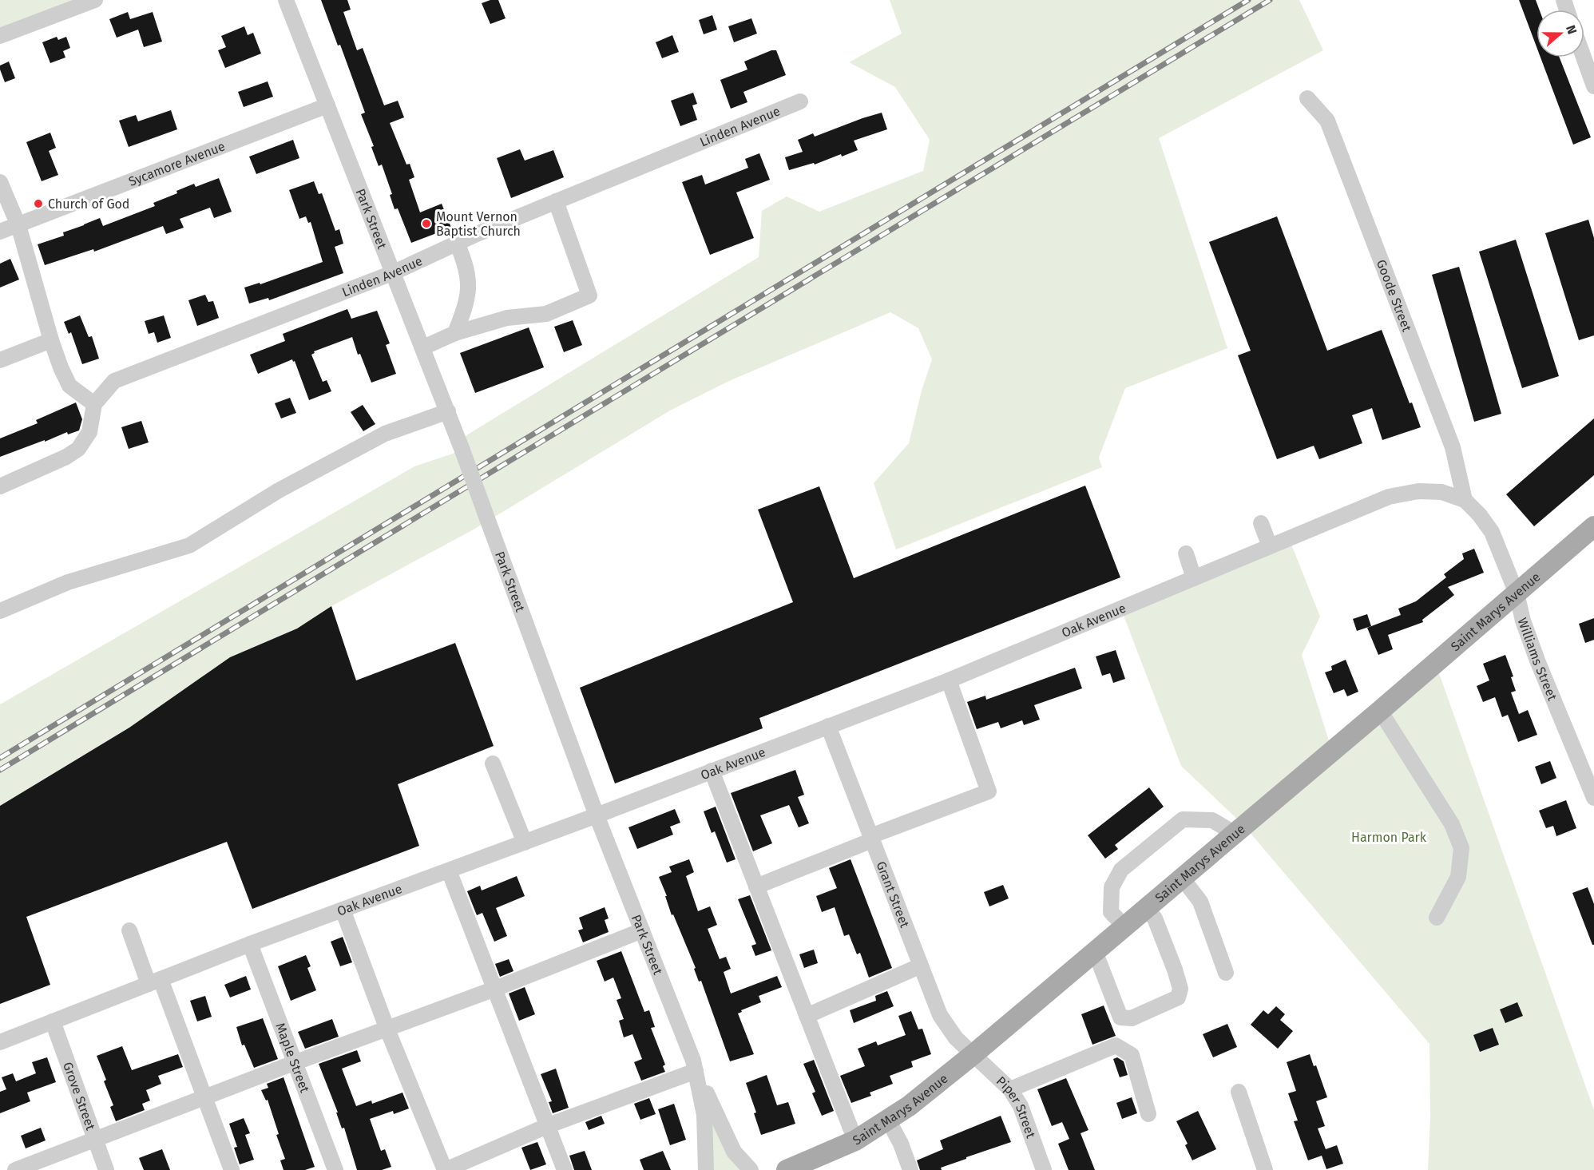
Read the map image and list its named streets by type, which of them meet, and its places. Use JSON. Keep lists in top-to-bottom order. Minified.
{"streets":{"main road":["Saint Marys Avenue"],"street":["Linden Avenue","Sycamore Avenue","Park Street","Goode Street","Oak Avenue","Williams Street","Grant Street","Maple Street","Grove Street","Piper Street"]},"crossings":[["Linden Avenue","Park Street"],["Sycamore Avenue","Park Street"],["Park Street","Oak Avenue"],["Goode Street","Oak Avenue"],["Goode Street","Williams Street"],["Saint Marys Avenue","Williams Street"],["Saint Marys Avenue","Grant Street"],["Saint Marys Avenue","Piper Street"],["Oak Avenue","Williams Street"],["Oak Avenue","Grant Street"],["Oak Avenue","Maple Street"],["Oak Avenue","Grove Street"],["Grant Street","Piper Street"]],"parks":["Harmon Park"],"places":["Church of God","Mount Vernon Baptist Church"],"north":"right"}
